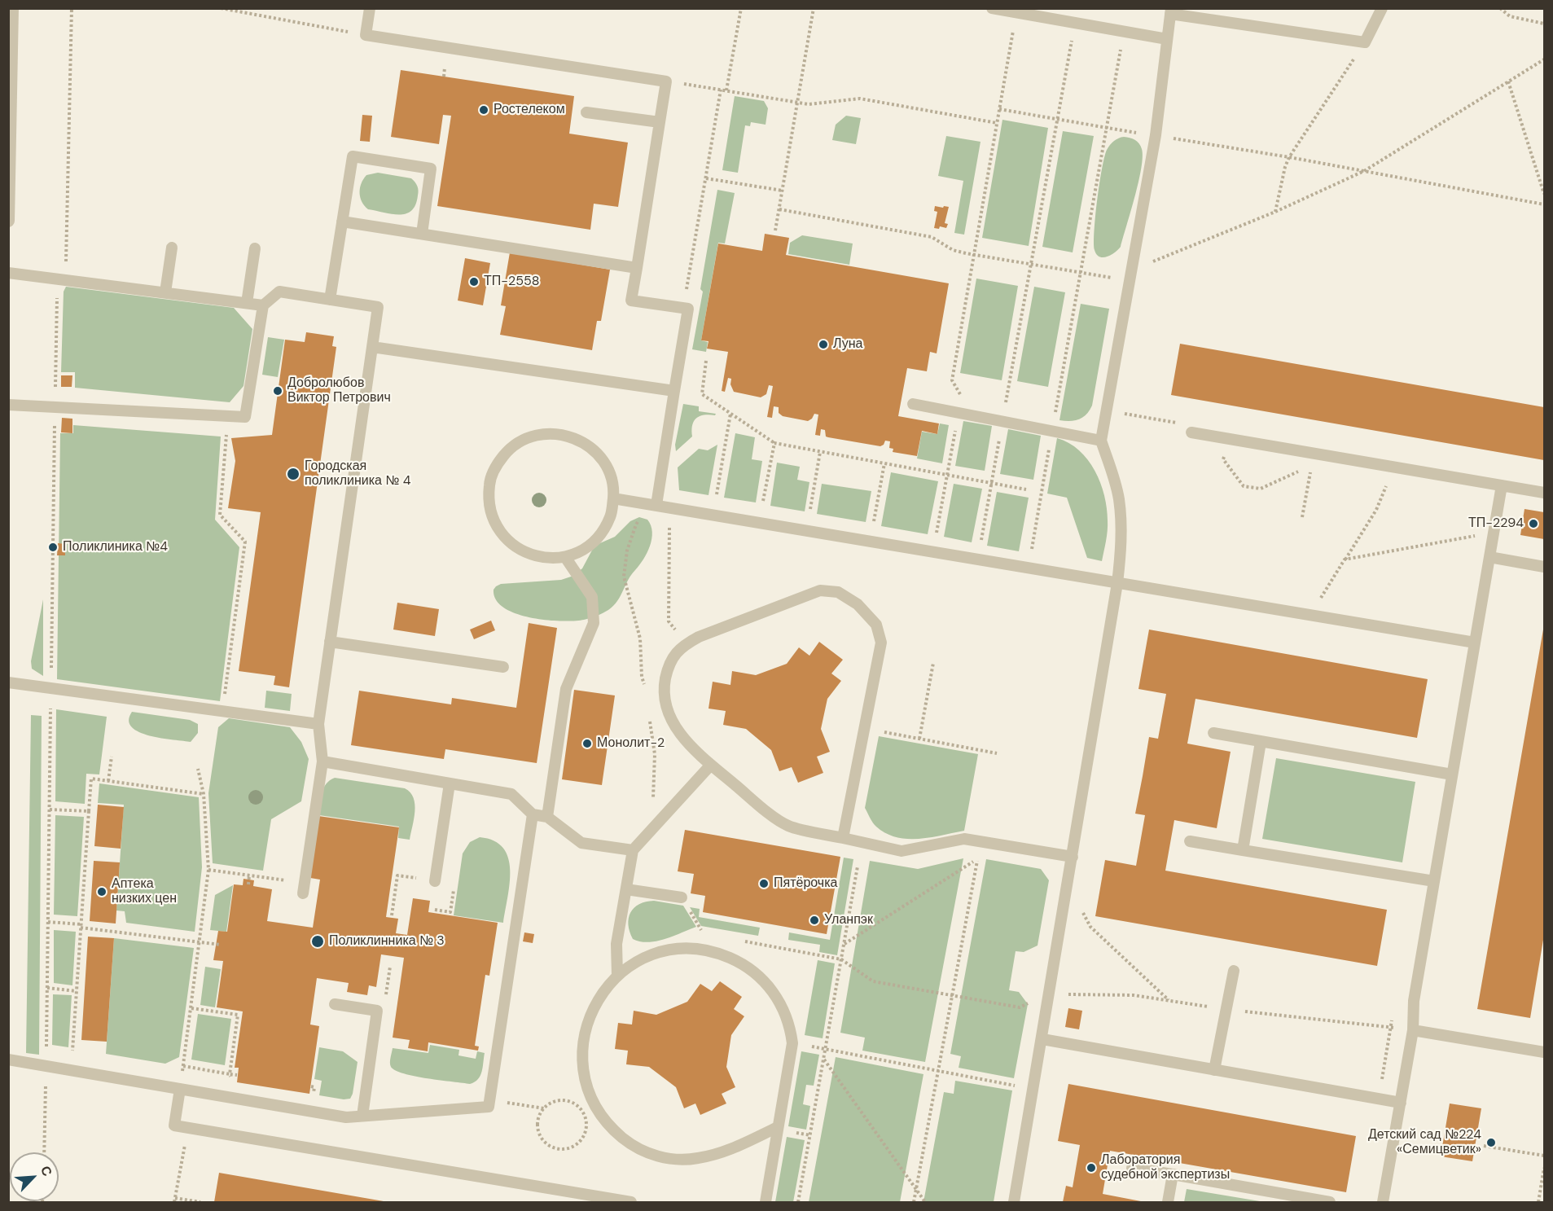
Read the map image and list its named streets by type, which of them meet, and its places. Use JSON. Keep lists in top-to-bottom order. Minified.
{"places":["Ростелеком","ТП-2558","Луна","Добролюбов Виктор Петрович","Городская поликлиника № 4","ТП-2294","Поликлиника №4","Монолит-2","Пятёрочка","Аптека низких цен","Уланпэк","Поликлинника № 3","Детский сад №224 «Семицветик»","Лаборатория судебной экспертизы"],"north":"top right"}
